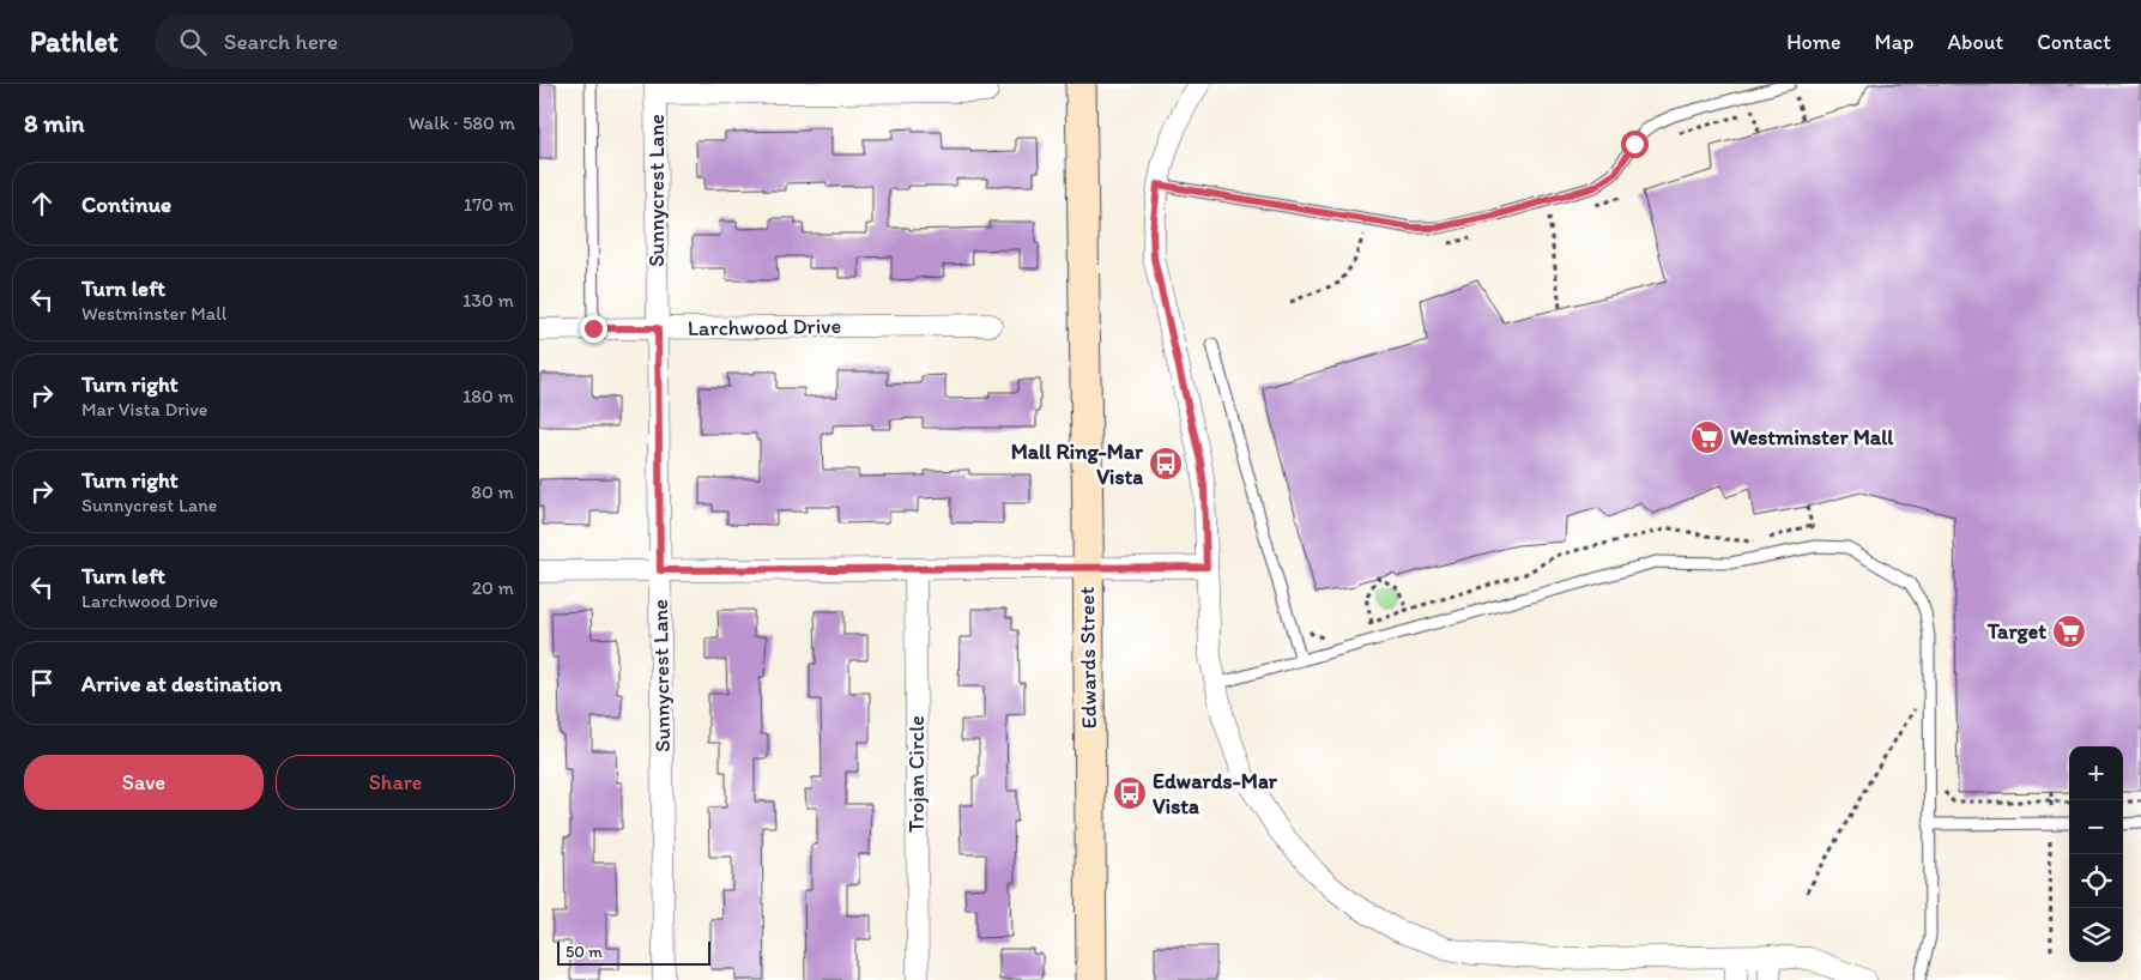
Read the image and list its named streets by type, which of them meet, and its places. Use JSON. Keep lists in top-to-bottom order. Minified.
{"streets":{"street":["Sunnycrest Lane","Larchwood Drive","Edwards Street","Trojan Circle"]},"crossings":[["Sunnycrest Lane","Larchwood Drive"]],"places":{"supermarket":["Westminster Mall","Target"],"bus stop":["Mall Ring-Mar Vista","Edwards-Mar Vista"]},"scale_bar":"50 m","page":{"header":"Pathlet","search":"Search here","nav":["Home","Map","About","Contact"],"heading":["8 min","Walk · 580 m"],"list":[["Continue","170 m"],["Turn left","Westminster Mall","130 m"],["Turn right","Mar Vista Drive","180 m"],["Turn right","Sunnycrest Lane","80 m"],["Turn left","Larchwood Drive","20 m"],"Arrive at destination"],"buttons":["Save","Share"],"map_buttons":["+","−"],"scale":"50 m"}}
